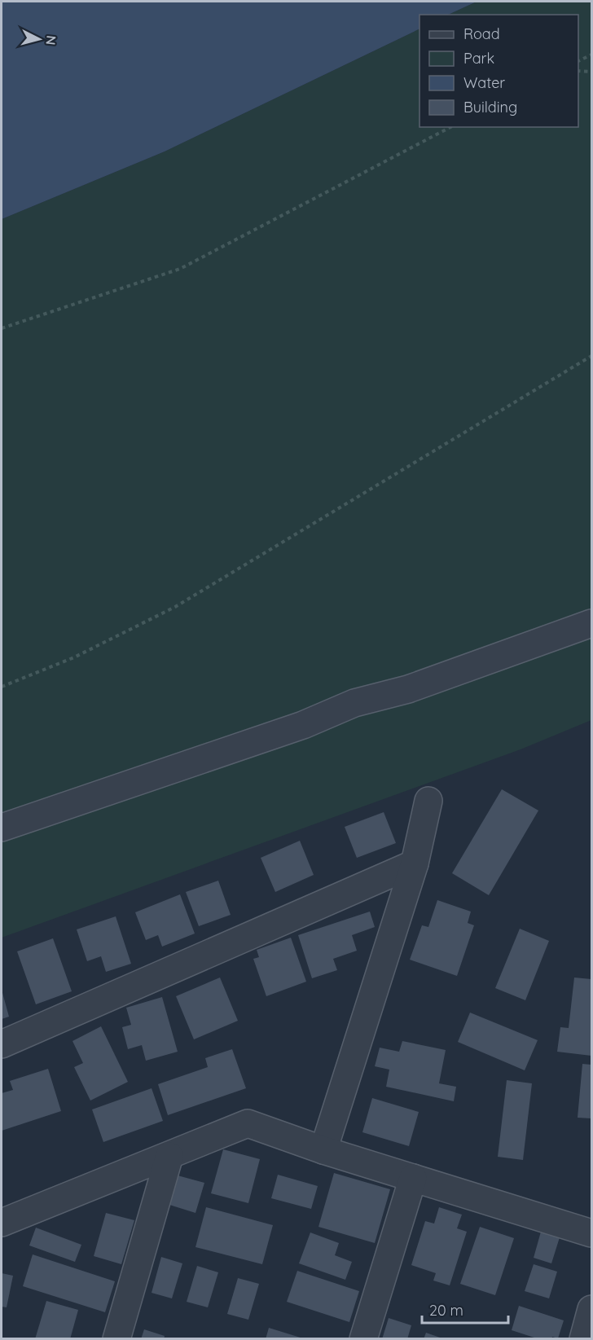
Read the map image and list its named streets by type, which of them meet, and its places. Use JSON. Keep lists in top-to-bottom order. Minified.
{"legend":["Road","Park","Water","Building"],"scale_bar":"20 m","north":"right"}
